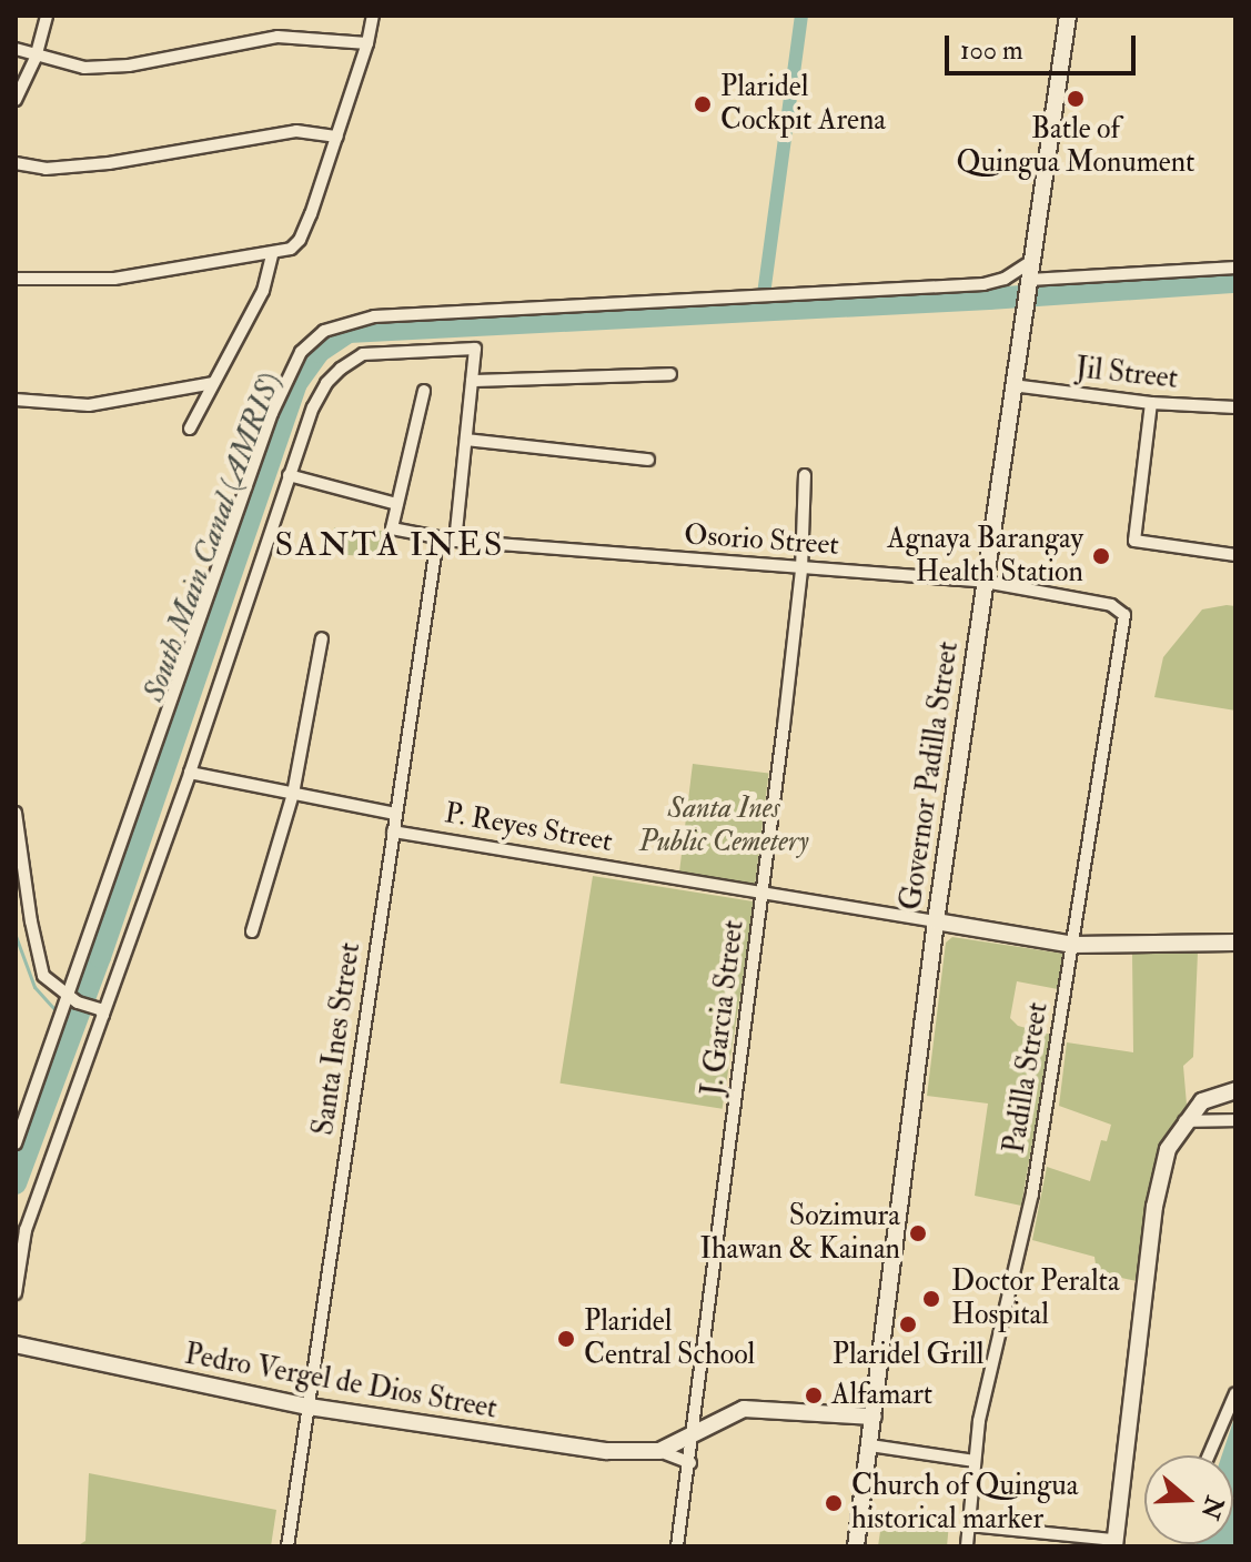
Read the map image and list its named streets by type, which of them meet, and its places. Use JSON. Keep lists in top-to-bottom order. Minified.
{"streets":{"street":["Jil Street","Osorio Street","Governor Padilla Street","P. Reyes Street","J. Garcia Street","Santa Ines Street","Padilla Street","Pedro Vergel de Dios Street"]},"crossings":[["Jil Street","Governor Padilla Street"],["Osorio Street","Governor Padilla Street"],["Osorio Street","J. Garcia Street"],["Osorio Street","Santa Ines Street"],["Osorio Street","Padilla Street"],["Governor Padilla Street","P. Reyes Street"],["Governor Padilla Street","Pedro Vergel de Dios Street"],["P. Reyes Street","J. Garcia Street"],["P. Reyes Street","Santa Ines Street"],["P. Reyes Street","Padilla Street"],["J. Garcia Street","Pedro Vergel de Dios Street"],["Santa Ines Street","Pedro Vergel de Dios Street"]],"districts":["SANTA INES"],"water":["South Main Canal (AMRIS)"],"parks":["Santa Ines Public Cemetery"],"places":["Batle of Quingua Monument","Plaridel Cockpit Arena","Agnaya Barangay Health Station","Sozimura Ihawan & Kainan","Doctor Peralta Hospital","Plaridel Grill","Plaridel Central School","Alfamart","Church of Quingua historical marker"],"scale_bar":"100 m","north":"right"}
